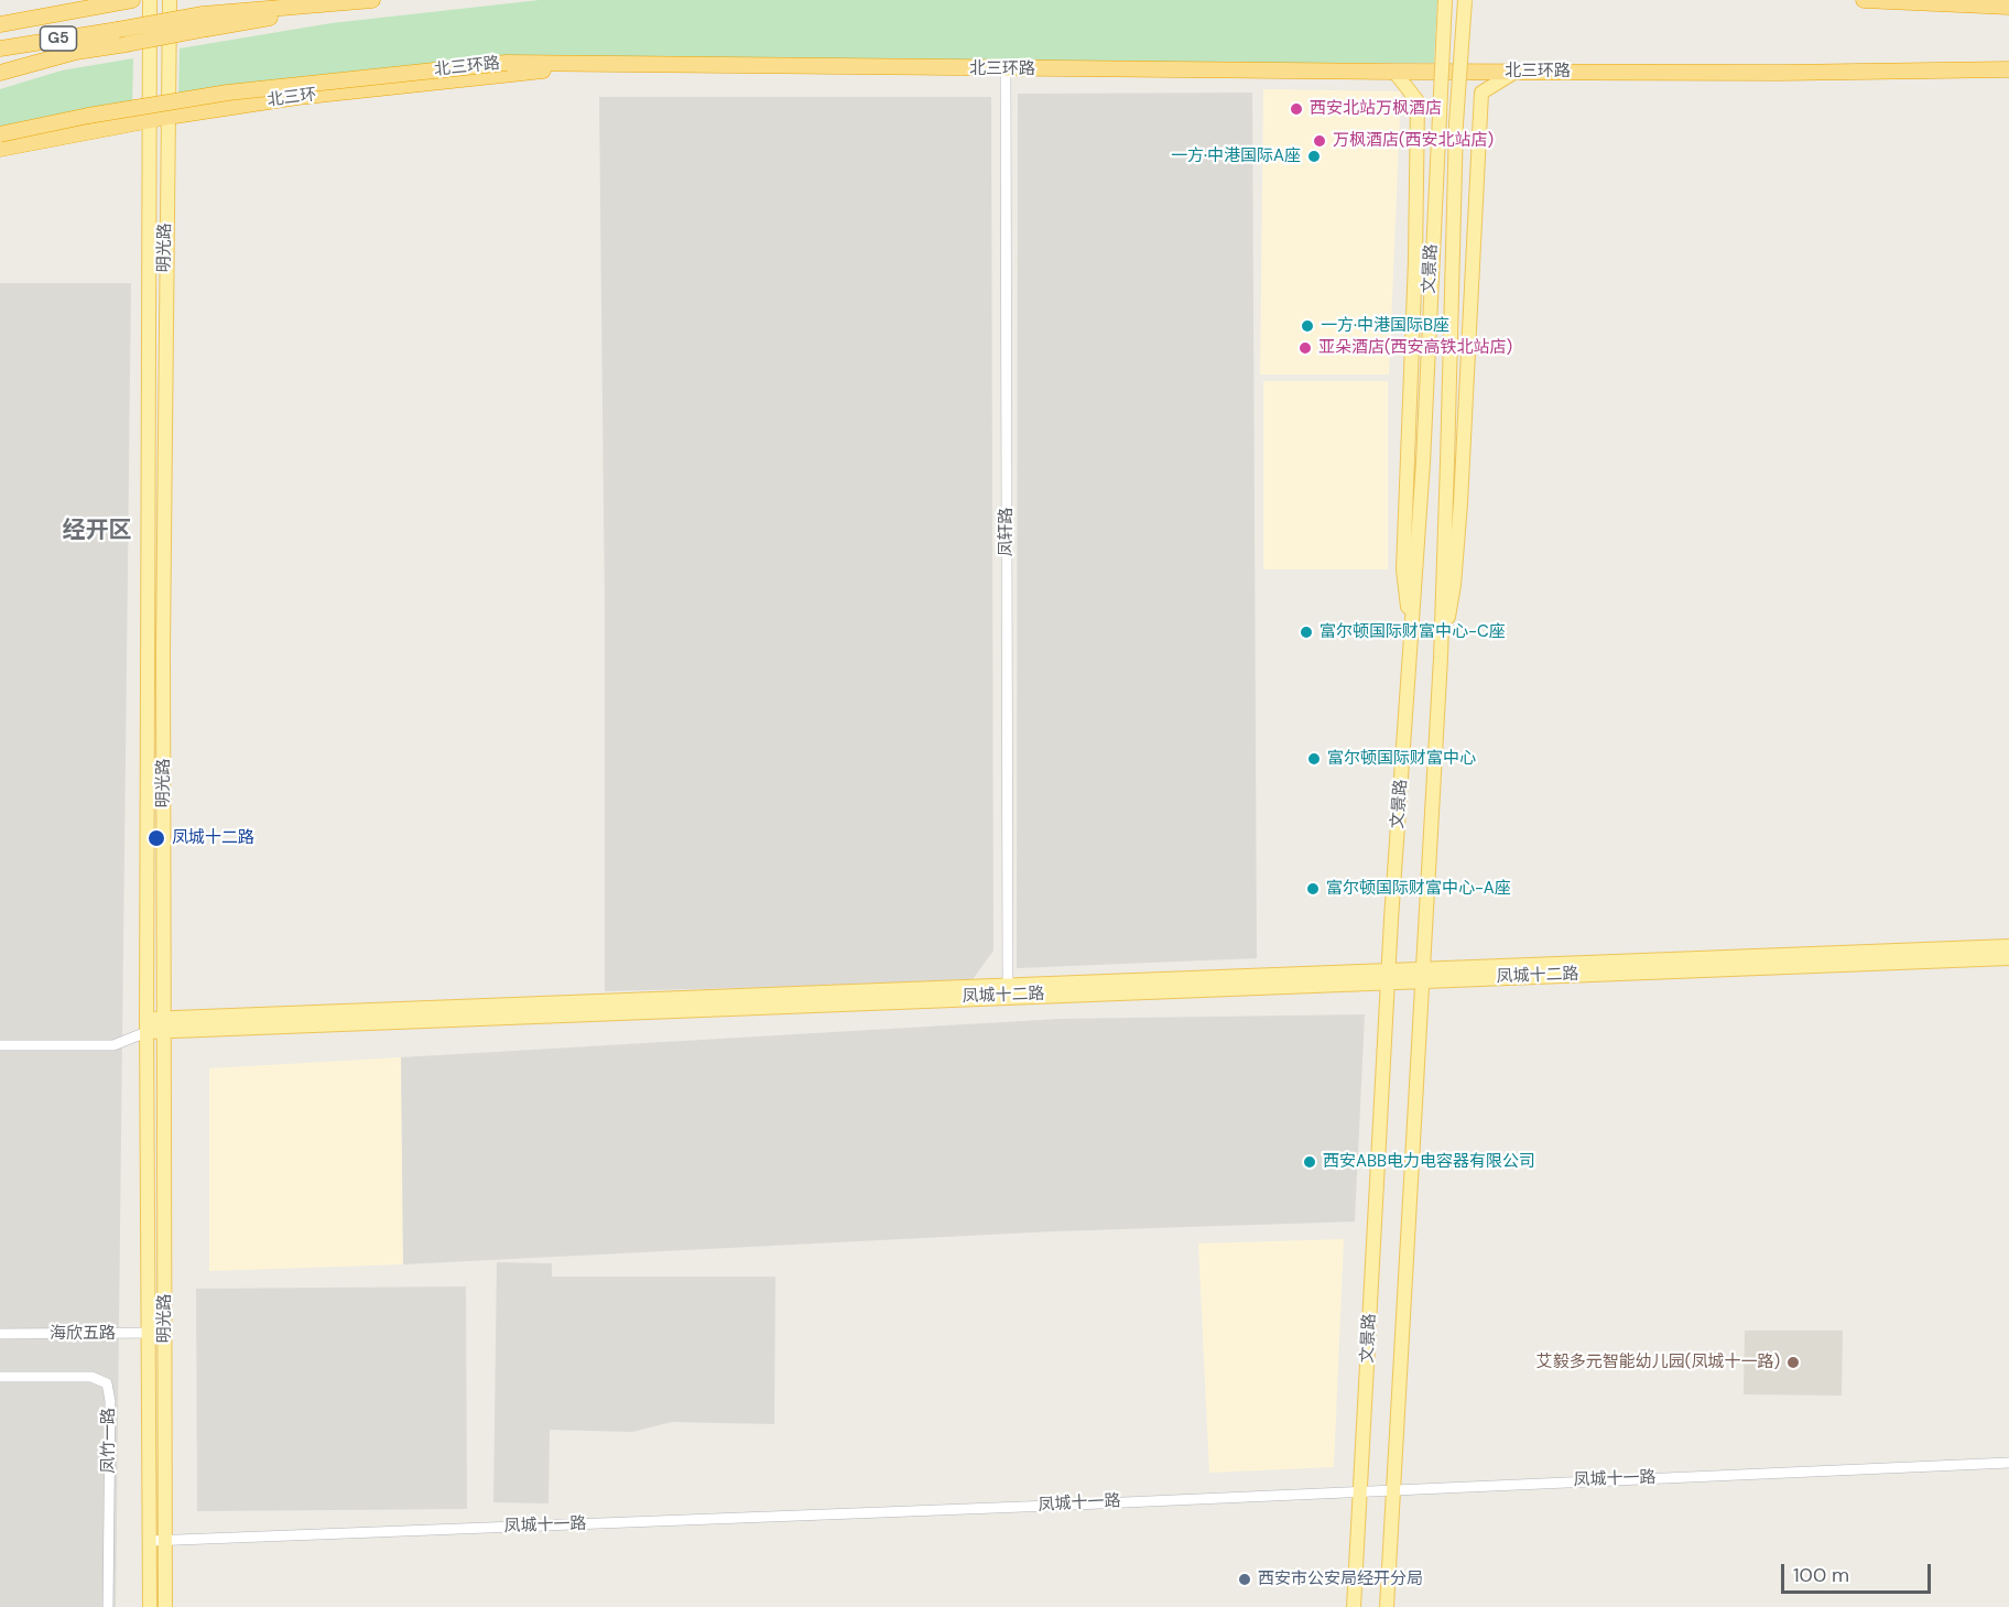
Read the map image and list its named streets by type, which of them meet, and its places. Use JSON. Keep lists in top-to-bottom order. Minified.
{"streets":{"highway":["G5","北三环路","北三环"],"main road":["明光路","文景路","凤城十二路"],"street":["凤轩路","海欣五路","凤竹一路","凤城十一路"]},"crossings":[["北三环路","北三环"],["北三环路","凤轩路"],["北三环","明光路"],["明光路","凤城十二路"],["明光路","海欣五路"],["明光路","凤城十一路"],["文景路","凤城十二路"],["文景路","凤城十一路"],["凤轩路","凤城十二路"]],"districts":["经开区"],"places":["西安北站万枫酒店","万枫酒店(西安北站店)","一方·中港国际A座","一方·中港国际B座","亚朵酒店(西安高铁北站店)","富尔顿国际财富中心-C座","富尔顿国际财富中心","凤城十二路","富尔顿国际财富中心-A座","西安ABB电力电容器有限公司","艾毅多元智能幼儿园(凤城十一路)","西安市公安局经开分局"],"scale_bar":"100 m"}
